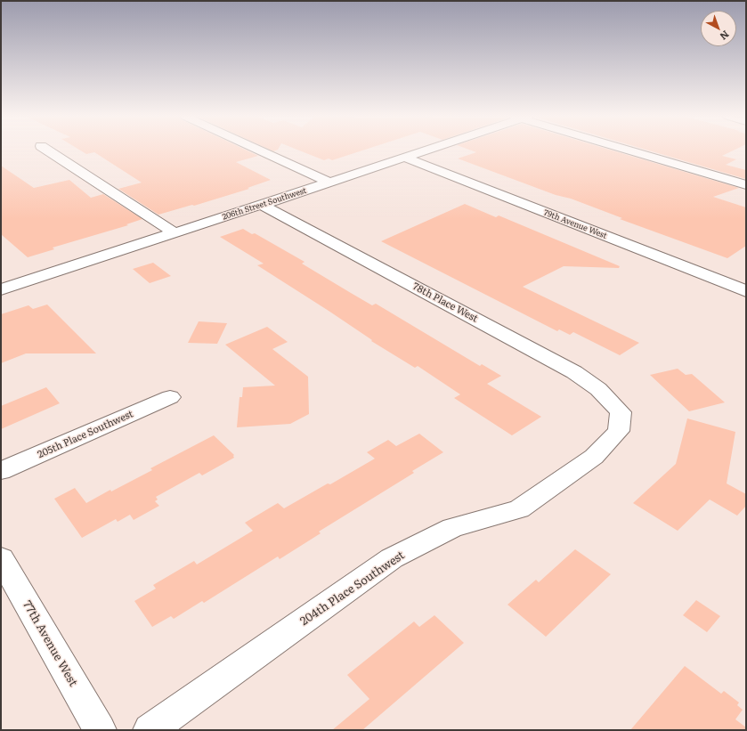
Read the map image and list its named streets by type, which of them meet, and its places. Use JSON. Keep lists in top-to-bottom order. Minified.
{"streets":{"street":["206th Street Southwest","79th Avenue West","78th Place West","205th Place Southwest","204th Place Southwest","77th Avenue West"]},"crossings":[["206th Street Southwest","79th Avenue West"],["206th Street Southwest","78th Place West"],["78th Place West","204th Place Southwest"]],"north":"bottom right"}
